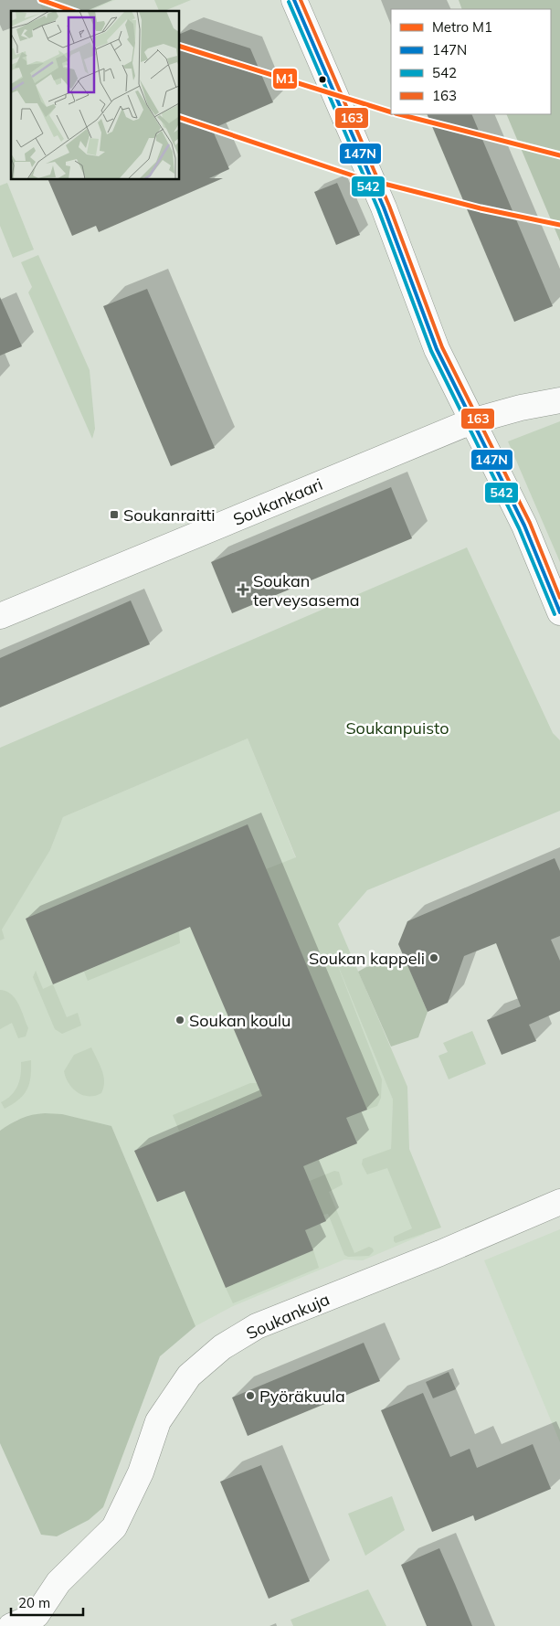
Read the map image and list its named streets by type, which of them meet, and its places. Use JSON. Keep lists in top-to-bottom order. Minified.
{"streets":{"street":["Soukankaari","Soukankuja"]},"parks":["Soukanpuisto"],"places":{"transit":["Soukanraitti"],"health":["Soukan terveysasema"],"other":["Soukan kappeli","Soukan koulu","Pyöräkuula"]},"lines":["metro line M1","transit line 147N","transit line 163","transit line 542"],"legend":["Metro M1","147N","542","163"],"scale_bar":"20 m"}
